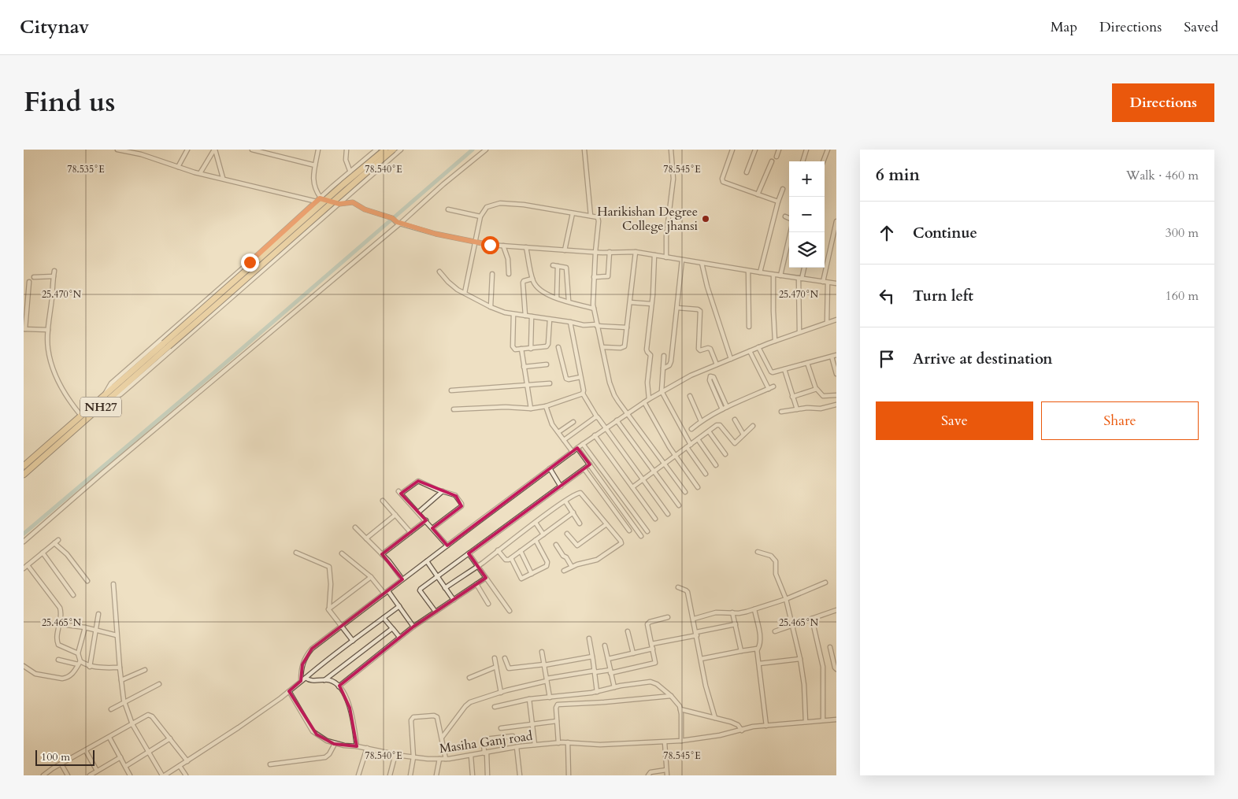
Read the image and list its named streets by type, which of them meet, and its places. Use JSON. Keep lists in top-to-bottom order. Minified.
{"streets":{"highway":["NH27"],"street":["Masiha Ganj road"]},"places":["Harikishan Degree College jhansi"],"scale_bar":"100 m","page":{"header":"Citynav","nav":["Map","Directions","Saved"],"title":"Find us","buttons":["Directions",["Save","Share"]],"heading":["6 min","Walk · 460 m"],"map_buttons":["+","−"],"list":[["Continue","300 m"],["Turn left","160 m"],"Arrive at destination"],"scale":"100 m"},"coordinates":["78.535°E","78.540°E","78.545°E","25.470°N","25.465°N"]}
